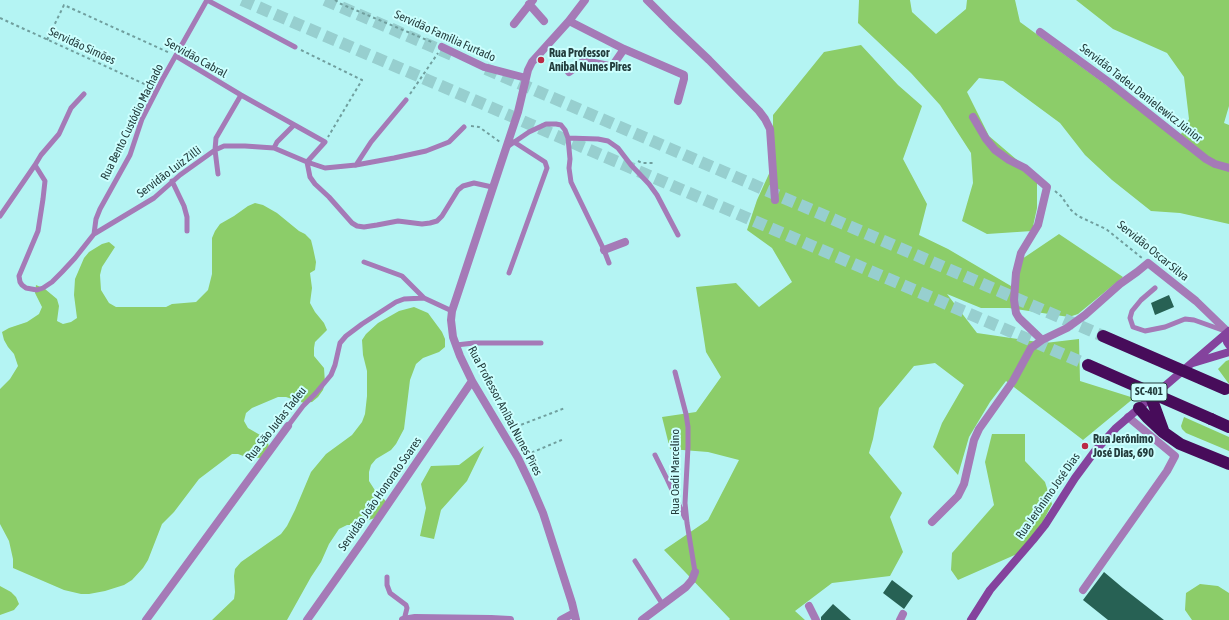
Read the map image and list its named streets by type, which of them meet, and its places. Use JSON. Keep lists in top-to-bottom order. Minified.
{"streets":{"highway":["SC-401"],"main road":["Rua Jerônimo José Dias"],"street":["Servidão Família Furtado","Servidão Tadeu Danielewicz Júnior","Servidão Oscar Silva","Rua Professor Aníbal Nunes Pires","Rua São Judas Tadeu","Rua Oadi Marcelino","Servidão João Honorato Soares"],"lane":["Servidão Cabral","Rua Bento Custódio Machado","Servidão Luiz Zilli"],"path":["Servidão Simões"]},"crossings":[["Servidão Família Furtado","Rua Professor Aníbal Nunes Pires"],["Servidão Simões","Servidão Cabral"],["Servidão Simões","Rua Bento Custódio Machado"],["Servidão Cabral","Rua Bento Custódio Machado"],["Rua Bento Custódio Machado","Servidão Luiz Zilli"],["Servidão Oscar Silva","Rua Jerônimo José Dias"],["Rua Professor Aníbal Nunes Pires","Rua São Judas Tadeu"],["Rua Professor Aníbal Nunes Pires","Servidão João Honorato Soares"]],"places":["Rua Professor Aníbal Nunes Pires","Rua Jerônimo José Dias, 690"]}
